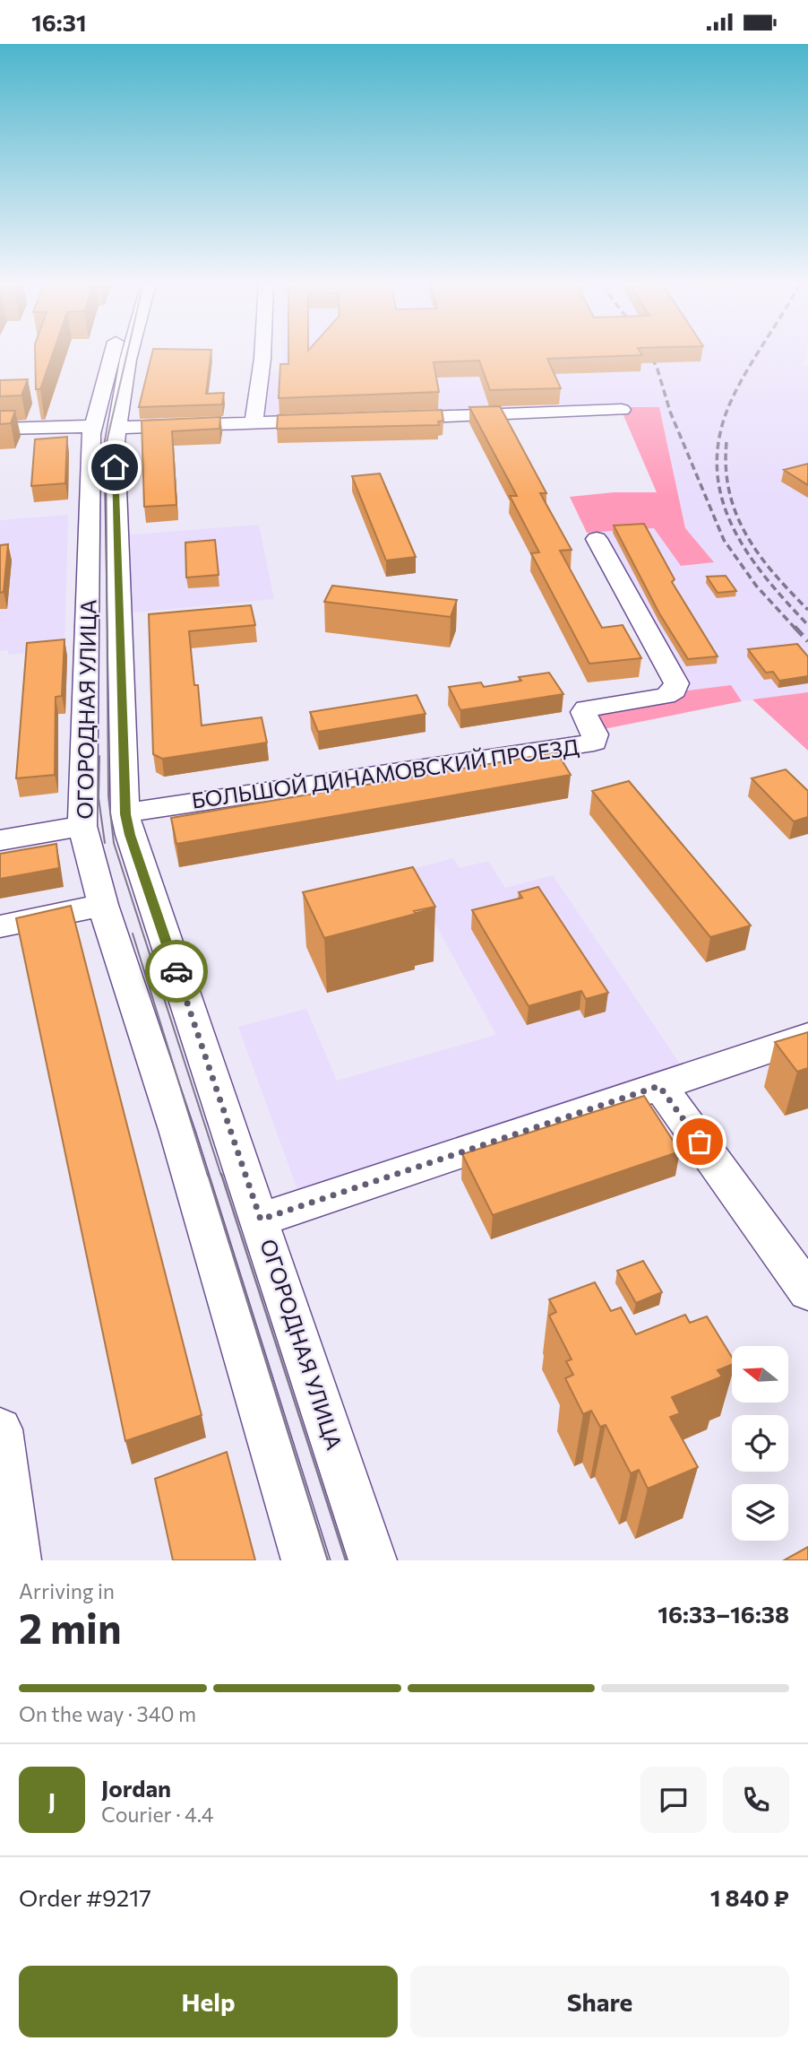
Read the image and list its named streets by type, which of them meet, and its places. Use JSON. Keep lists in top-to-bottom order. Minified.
{"streets":{"street":["ОГОРОДНАЯ УЛИЦА","БОЛЬШОЙ ДИНАМОВСКИЙ ПРОЕЗД"]},"crossings":[["ОГОРОДНАЯ УЛИЦА","БОЛЬШОЙ ДИНАМОВСКИЙ ПРОЕЗД"]],"north":"left","page":{"status":"16:31","heading":["2 min","Arriving in","16:33–16:38"],"panel":["Jordan","Courier · 4.4","Order #9217","1 840 ₽"],"bar":"On the way · 340 m","round":"J","buttons":["Help","Share"]}}
